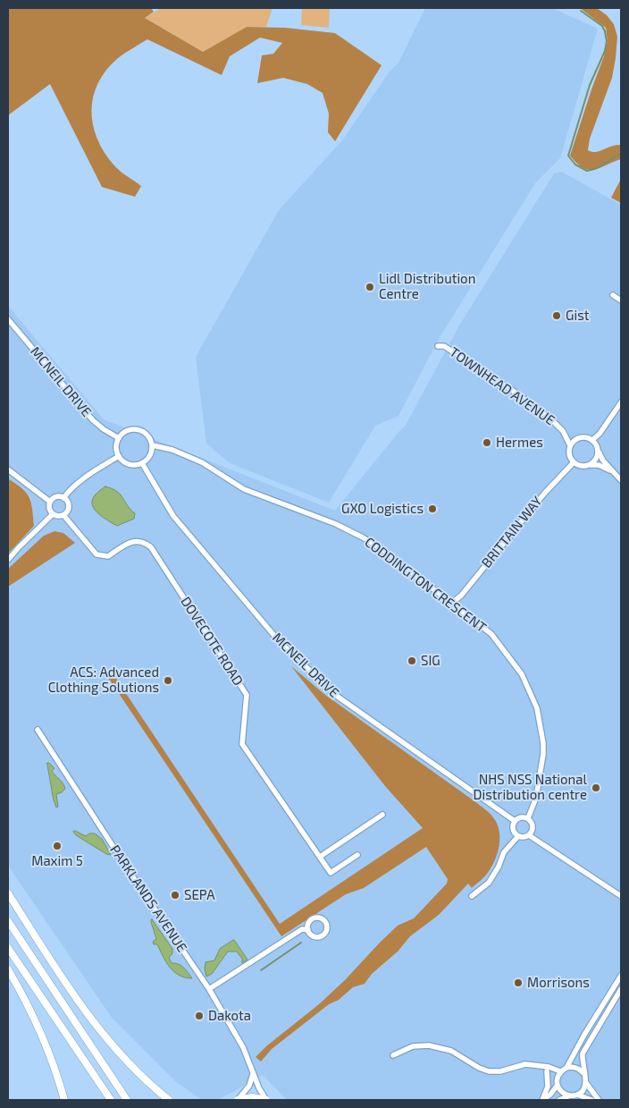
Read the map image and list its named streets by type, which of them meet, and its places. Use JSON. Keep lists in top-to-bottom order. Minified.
{"streets":{"street":["MCNEIL DRIVE","TOWNHEAD AVENUE","BRITTAIN WAY","CODDINGTON CRESCENT","DOVECOTE ROAD","PARKLANDS AVENUE"]},"crossings":[["MCNEIL DRIVE","CODDINGTON CRESCENT"],["TOWNHEAD AVENUE","BRITTAIN WAY"],["BRITTAIN WAY","CODDINGTON CRESCENT"]],"places":["Lidl Distribution Centre","Gist","Hermes","GXO Logistics","SIG","ACS: Advanced Clothing Solutions","NHS NSS National Distribution centre","Maxim 5","SEPA","Morrisons","Dakota"]}
